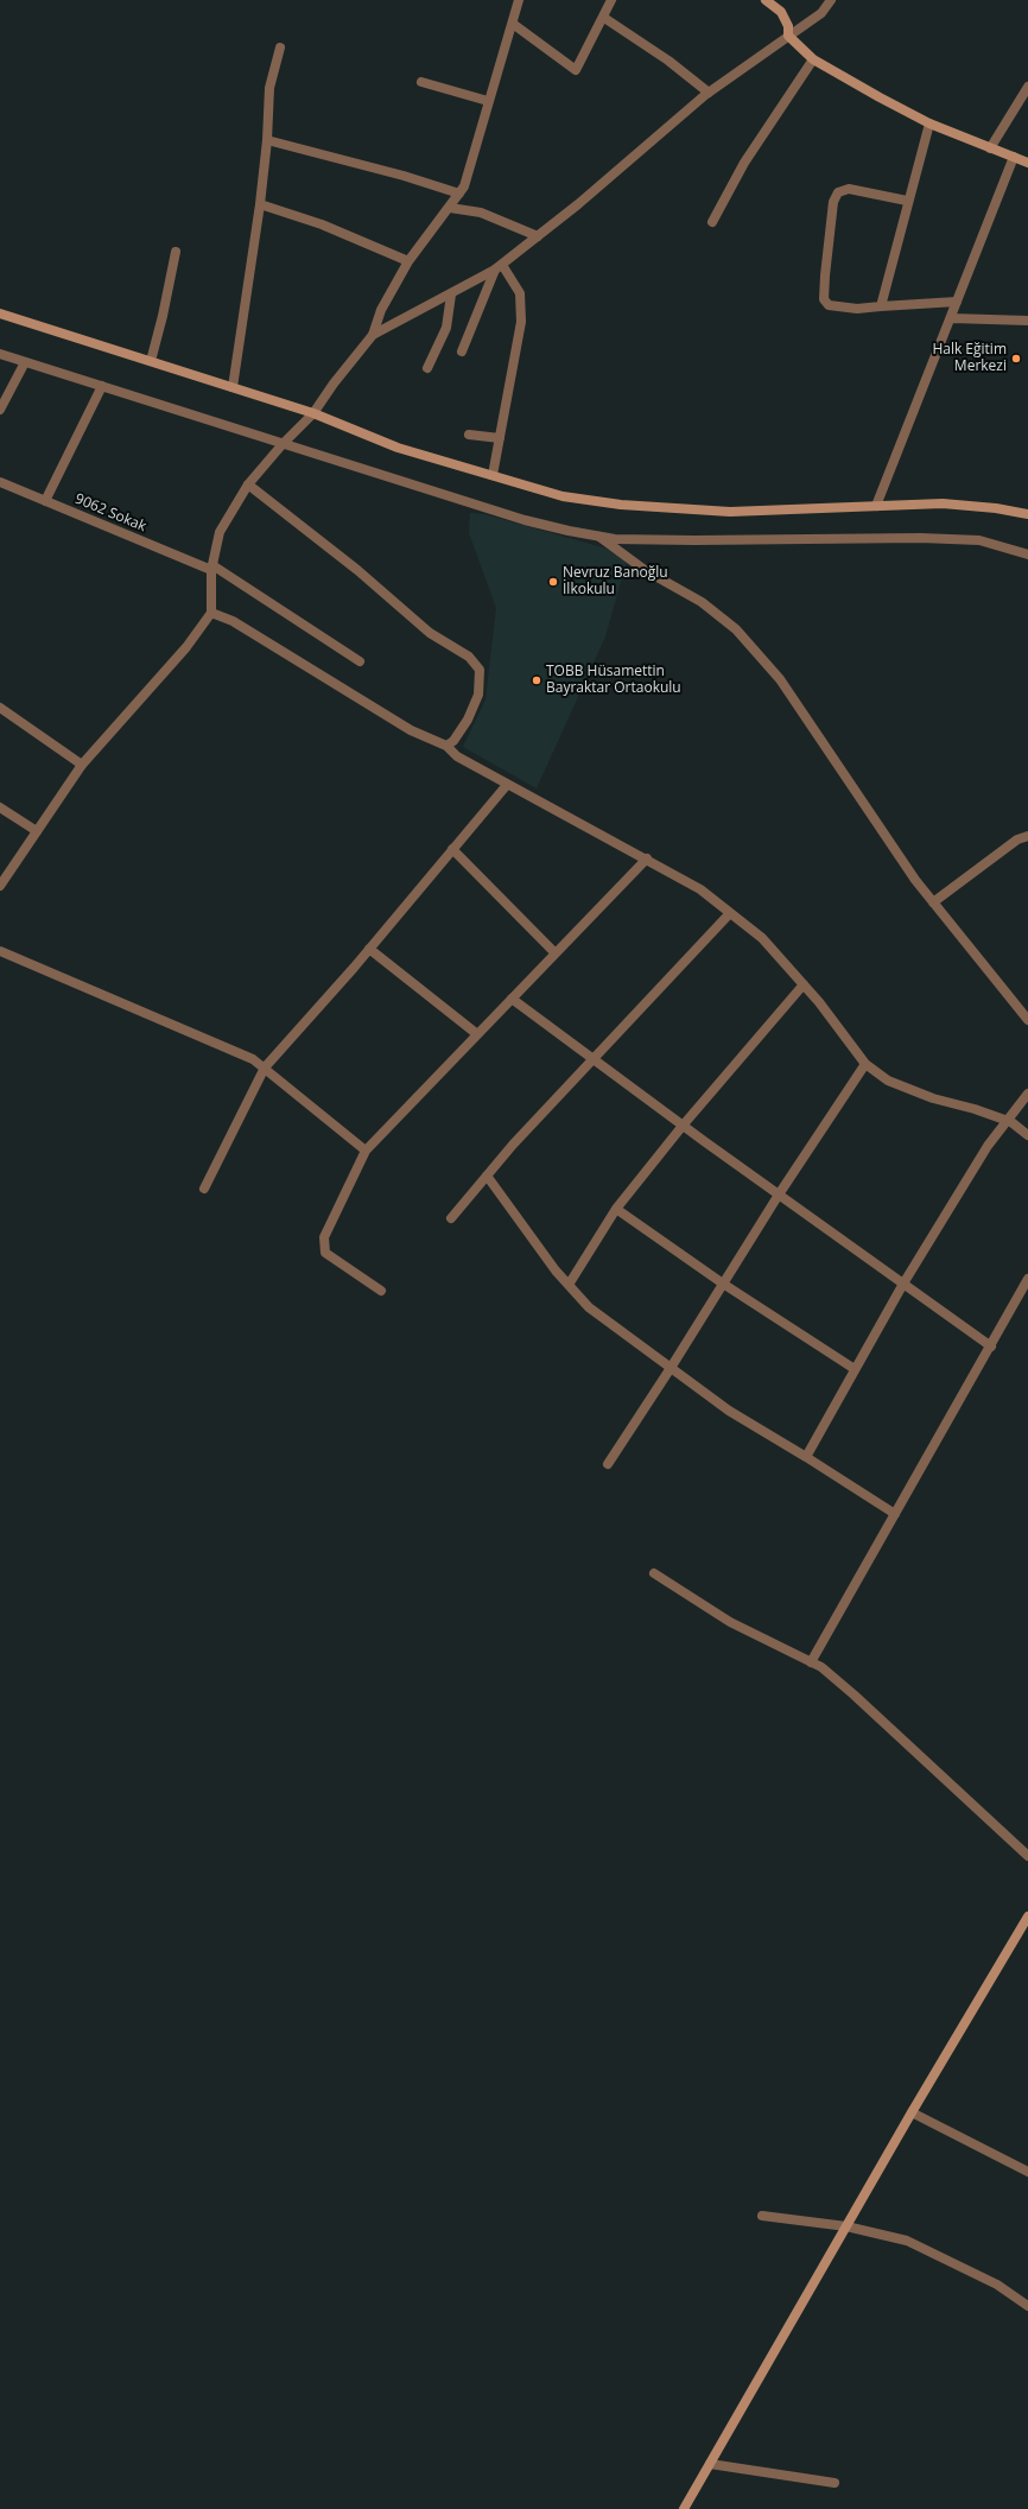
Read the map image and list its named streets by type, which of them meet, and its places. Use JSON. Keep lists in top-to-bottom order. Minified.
{"streets":{"street":["9062 Sokak"]},"places":["Halk Eğitim Merkezi","Nevruz Banoğlu İlkokulu","TOBB Hüsamettin Bayraktar Ortaokulu"]}
